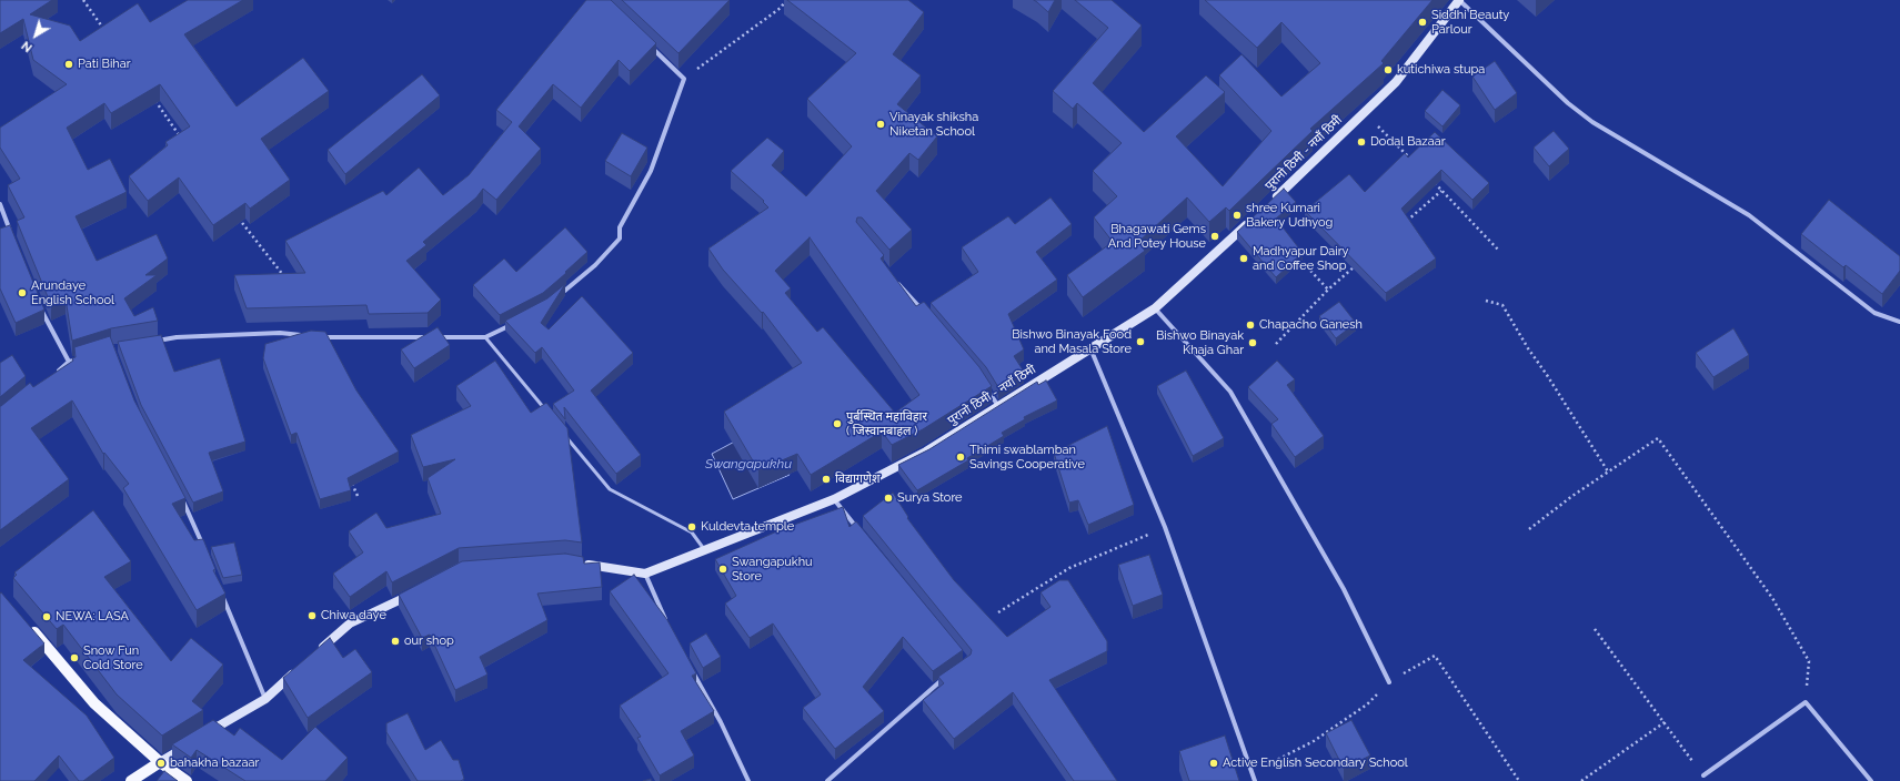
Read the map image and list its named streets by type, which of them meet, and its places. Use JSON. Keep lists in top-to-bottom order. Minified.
{"streets":{"main road":["पुरानो ठिमी - नयाँ ठिमी"]},"water":["Swangapukhu"],"places":["Siddhi Beauty Parlour","Pati Bihar","kutichiwa stupa","Vinayak shiksha Niketan School","Dodal Bazaar","shree Kumari Bakery Udhyog","Bhagawati Gems And Potey House","Madhyapur Dairy and Coffee Shop","Arundaye English School","Chapacho Ganesh","Bishwo Binayak Food and Masala Store","Bishwo Binayak Khaja Ghar","पुर्बस्थित महाविहार ( जिस्वानबाहल )","Thimi swablamban Savings Cooperative","विद्यागणेश","Surya Store","Kuldevta temple","Swangapukhu Store","Chiwa daye","NEWA: LASA","our shop","Snow Fun Cold Store","bahakha bazaar","Active English Secondary School"],"north":"bottom left"}
